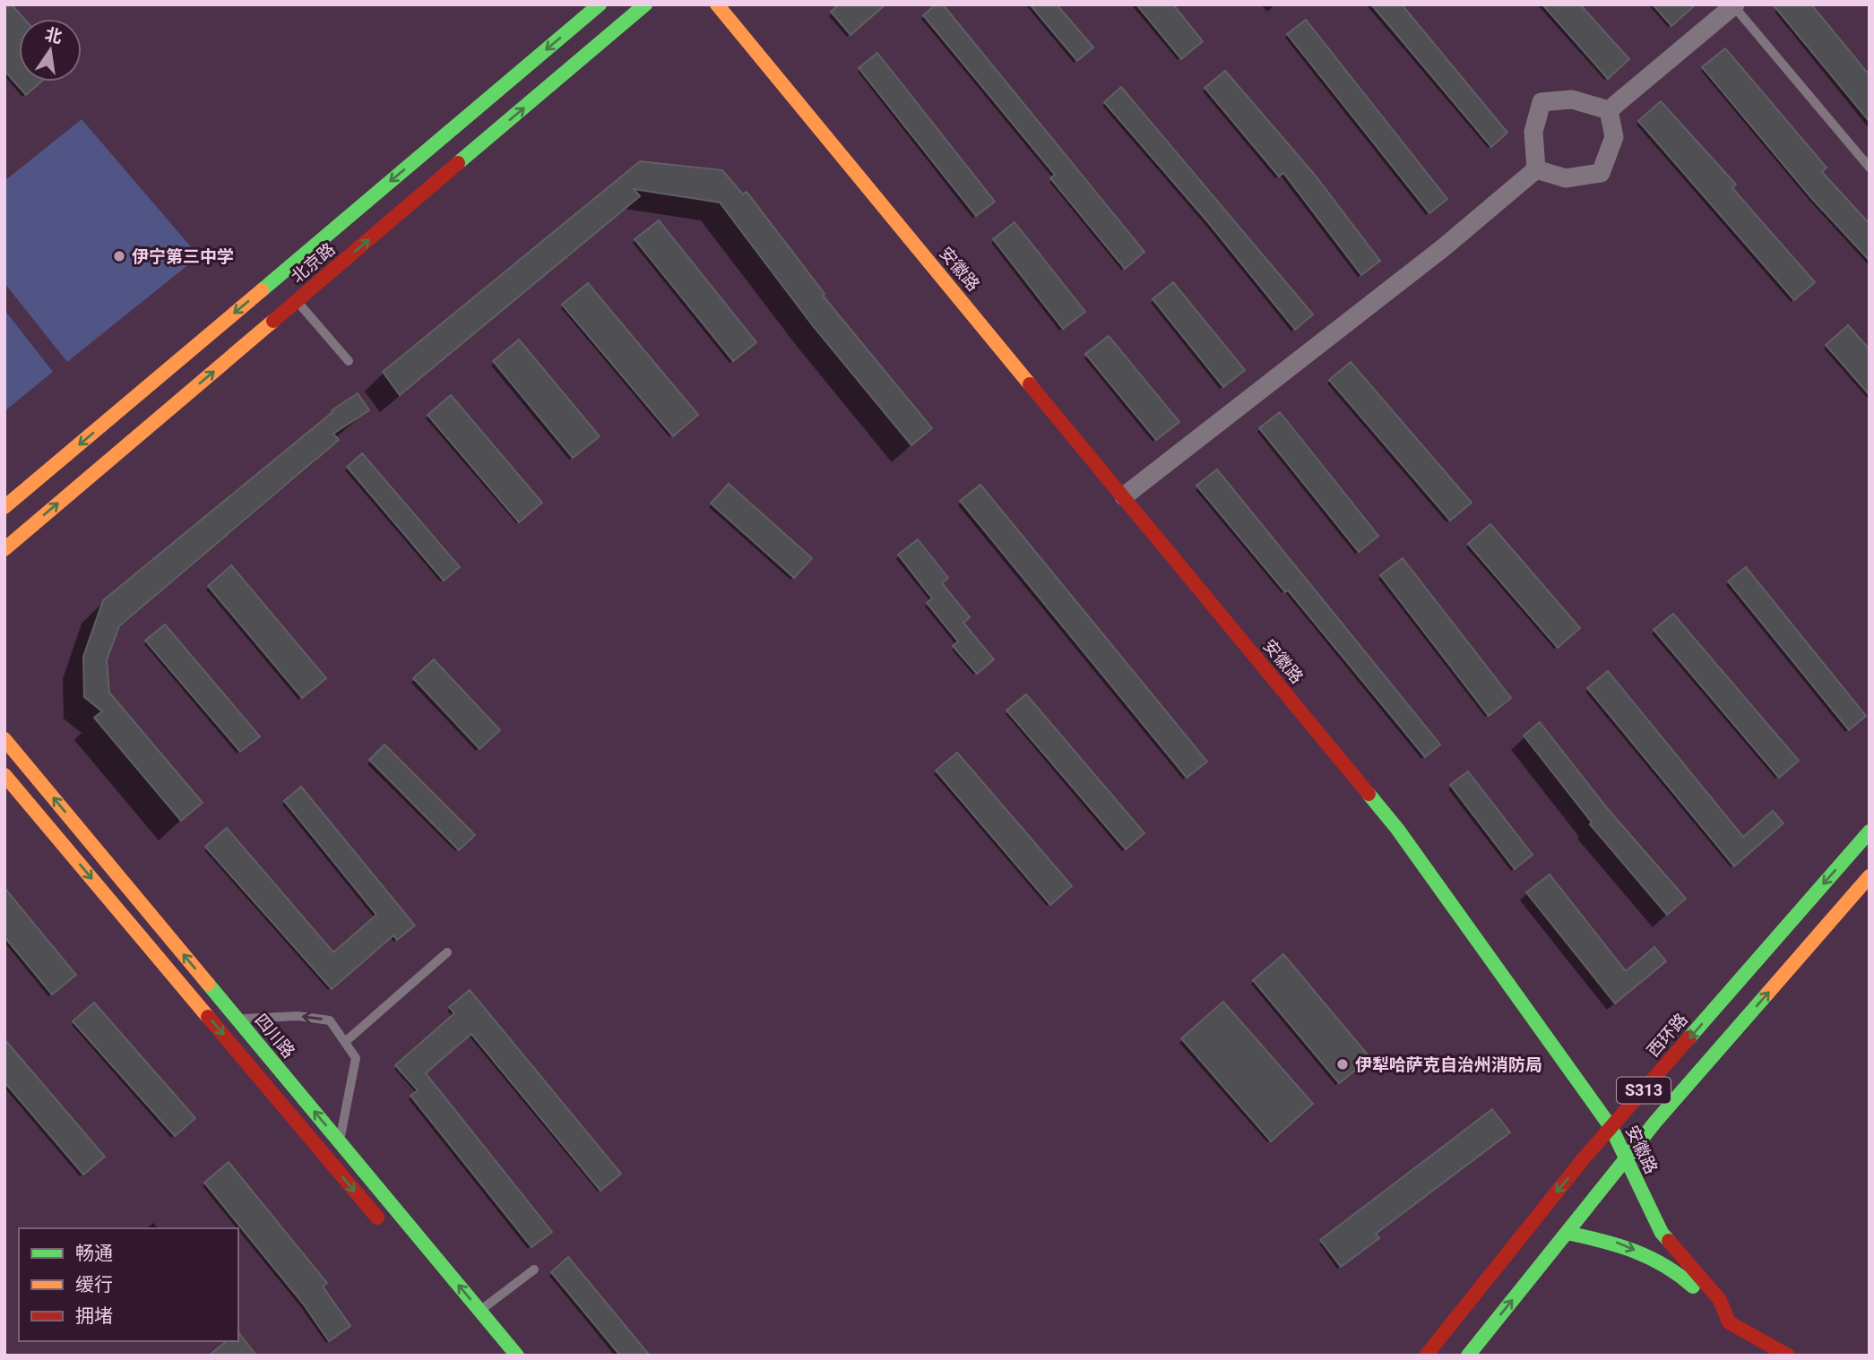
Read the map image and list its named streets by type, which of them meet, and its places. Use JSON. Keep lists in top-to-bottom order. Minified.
{"streets":{"street":["北京路","安徽路","西环路","四川路","S313"]},"crossings":[["安徽路","西环路"],["安徽路","S313"]],"places":["伊宁第三中学","伊犁哈萨克自治州消防局"],"legend":["畅通","缓行","拥堵"],"north":"top"}
